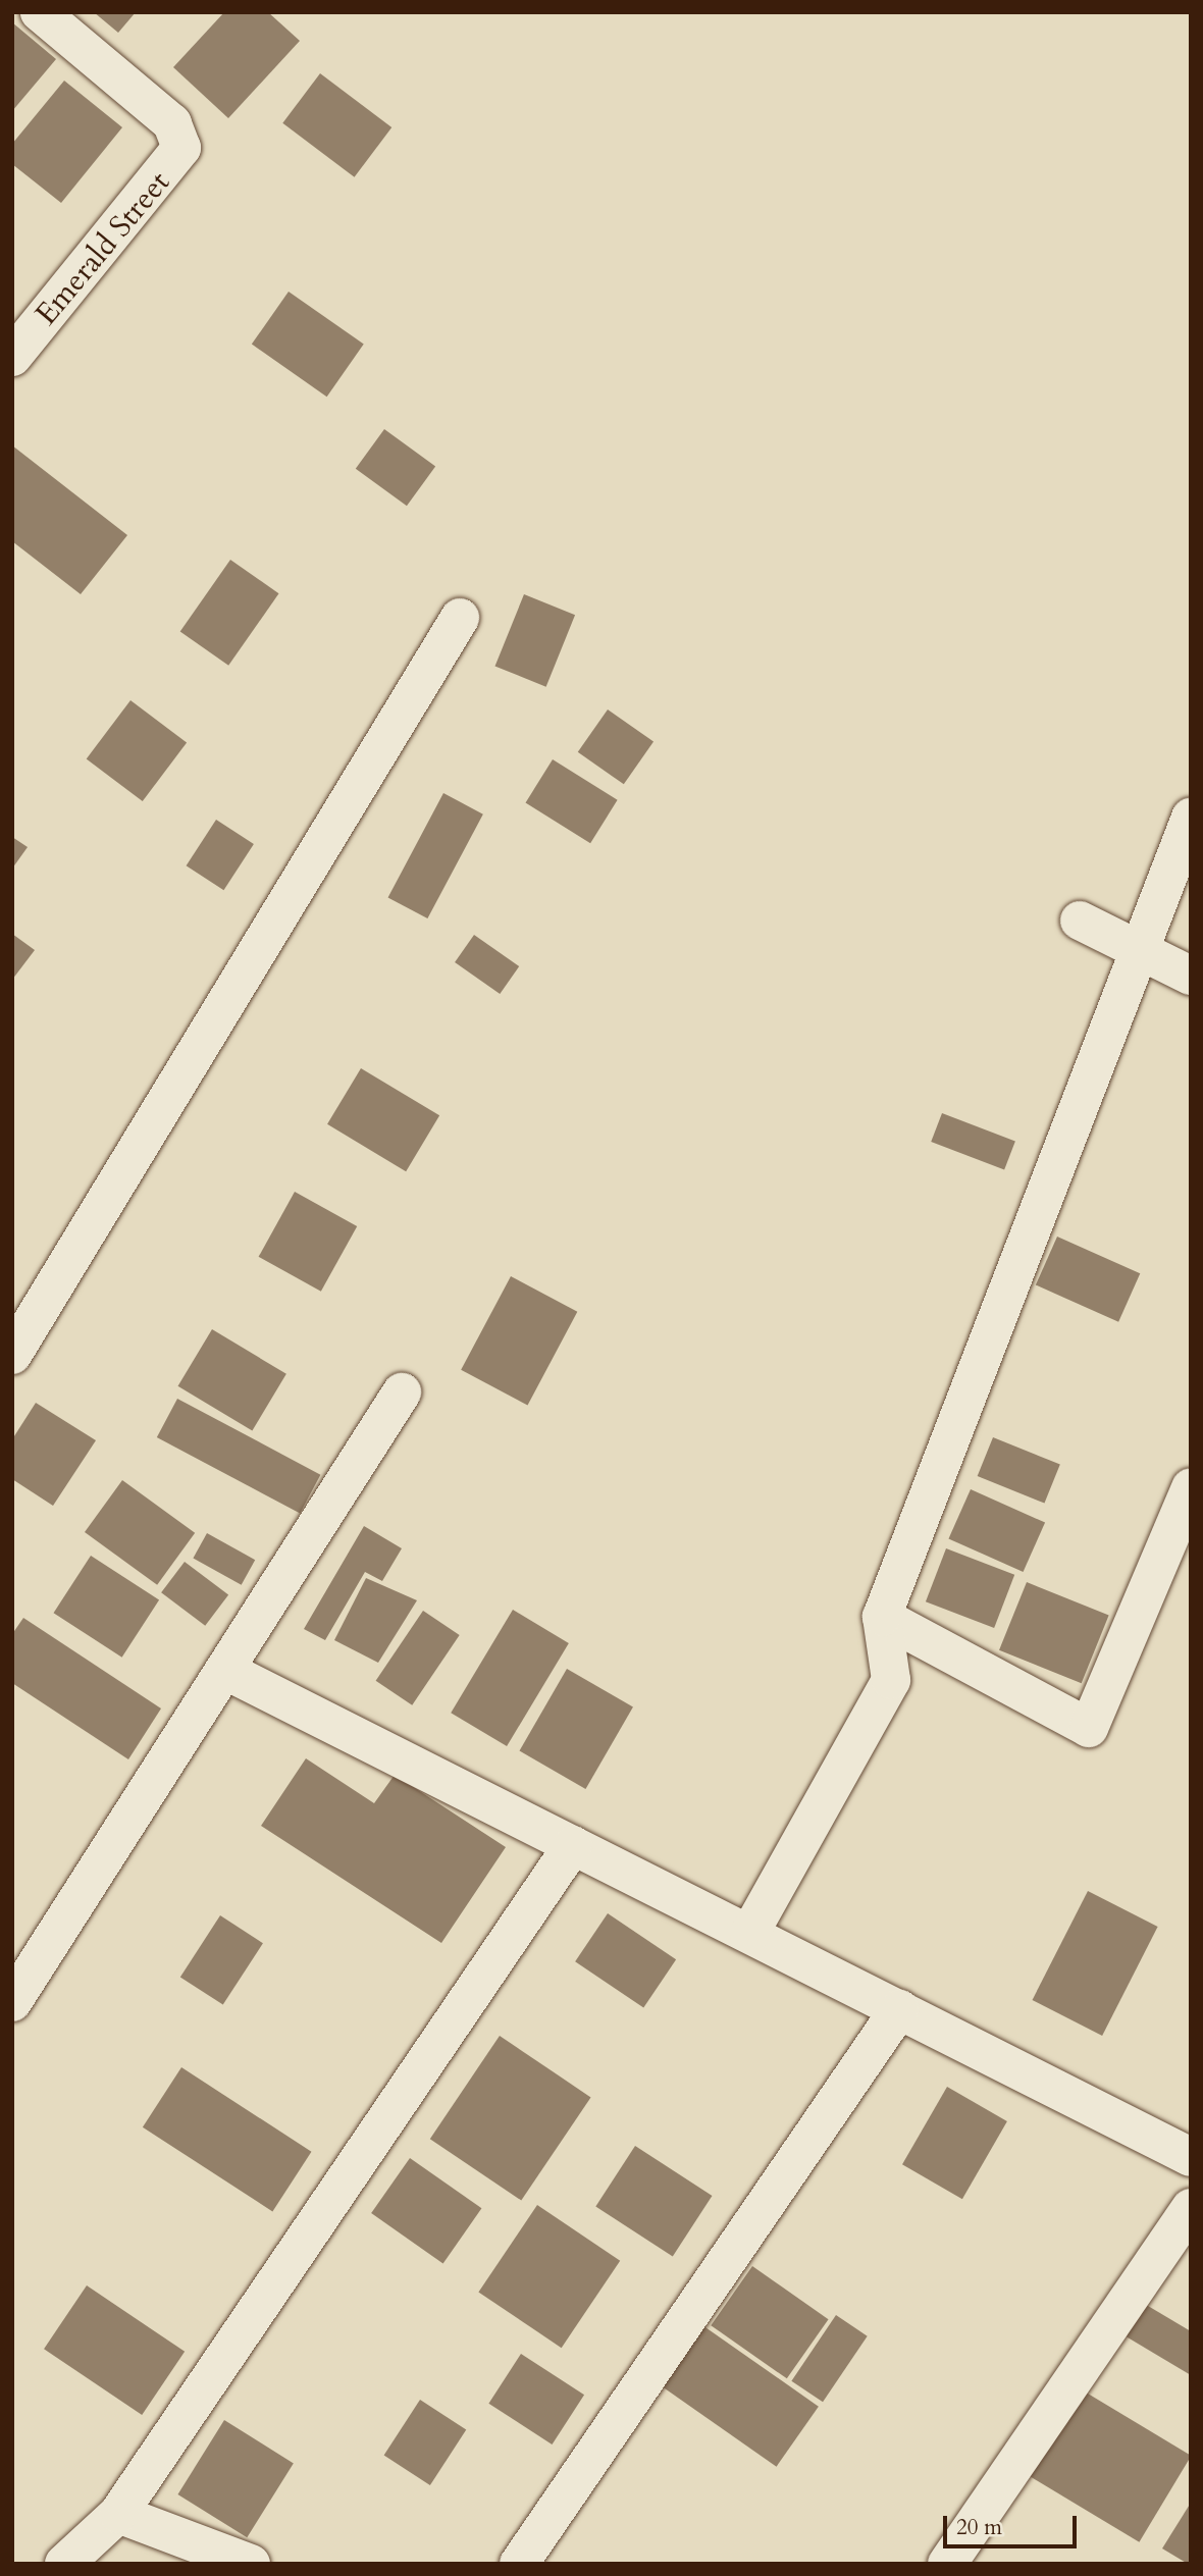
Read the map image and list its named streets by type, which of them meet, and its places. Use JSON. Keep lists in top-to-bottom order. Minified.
{"streets":{"street":["Emerald Street"]},"scale_bar":"20 m"}
